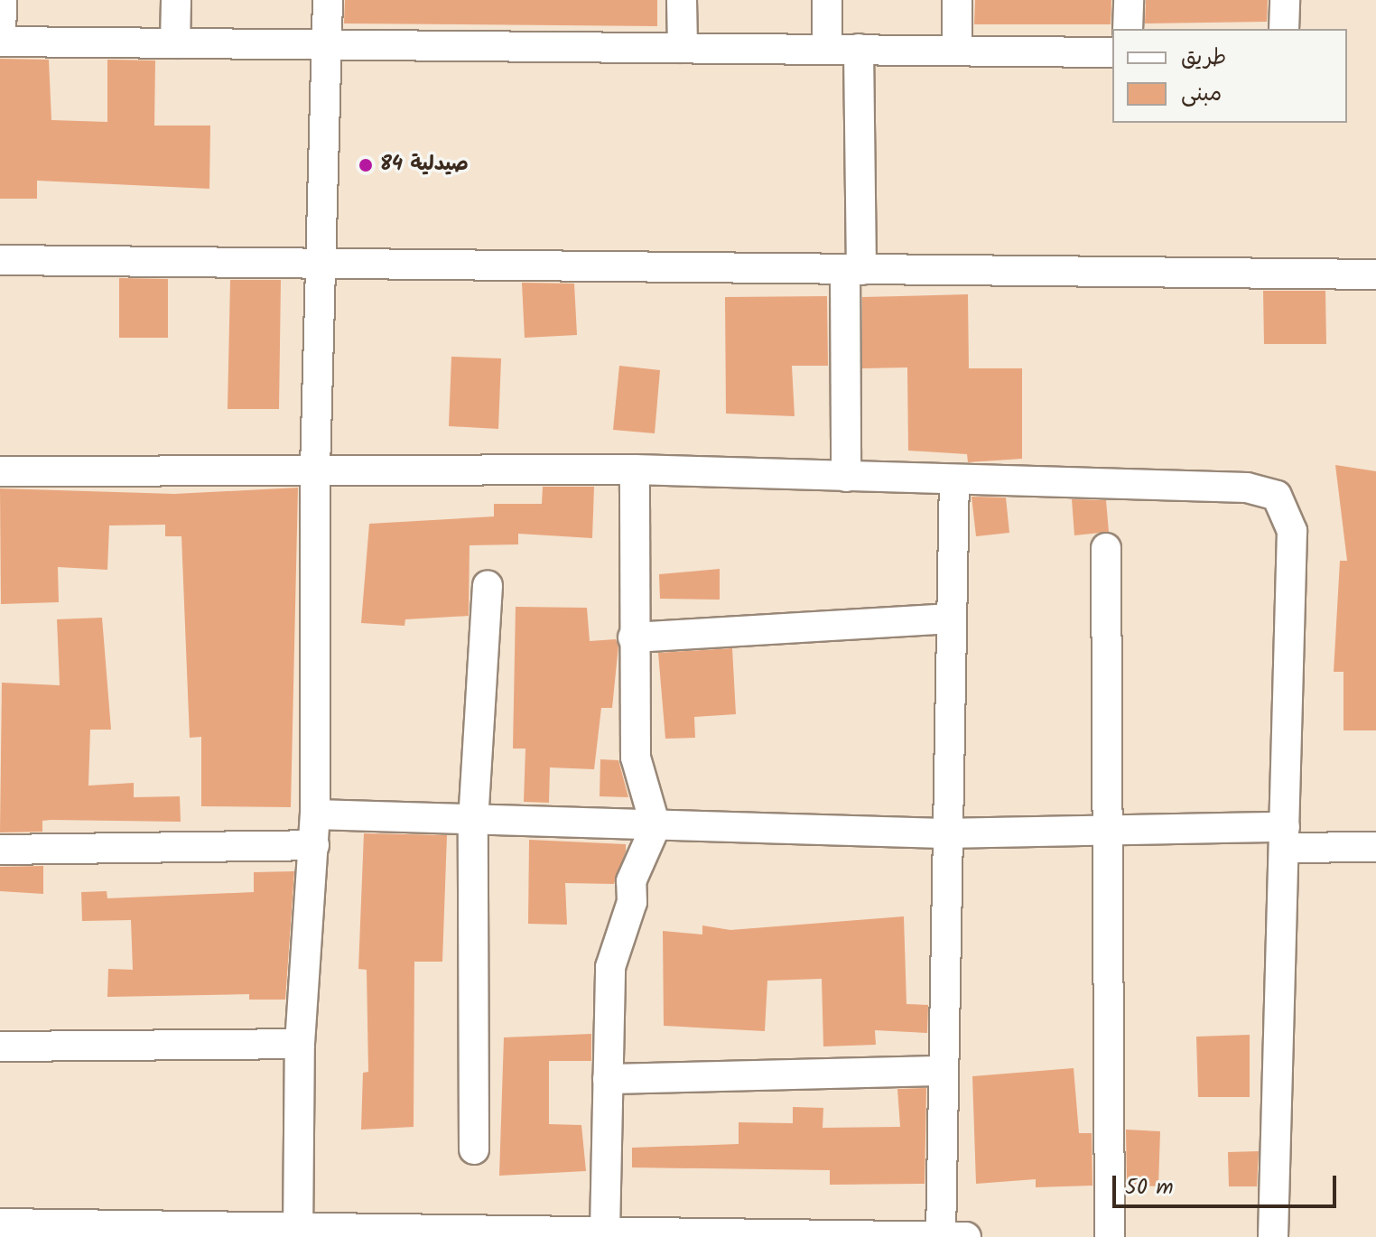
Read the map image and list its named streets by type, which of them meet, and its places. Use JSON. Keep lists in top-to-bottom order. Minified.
{"places":["84 صيدلية"],"legend":["طريق","مبنى"],"scale_bar":"50 m"}
